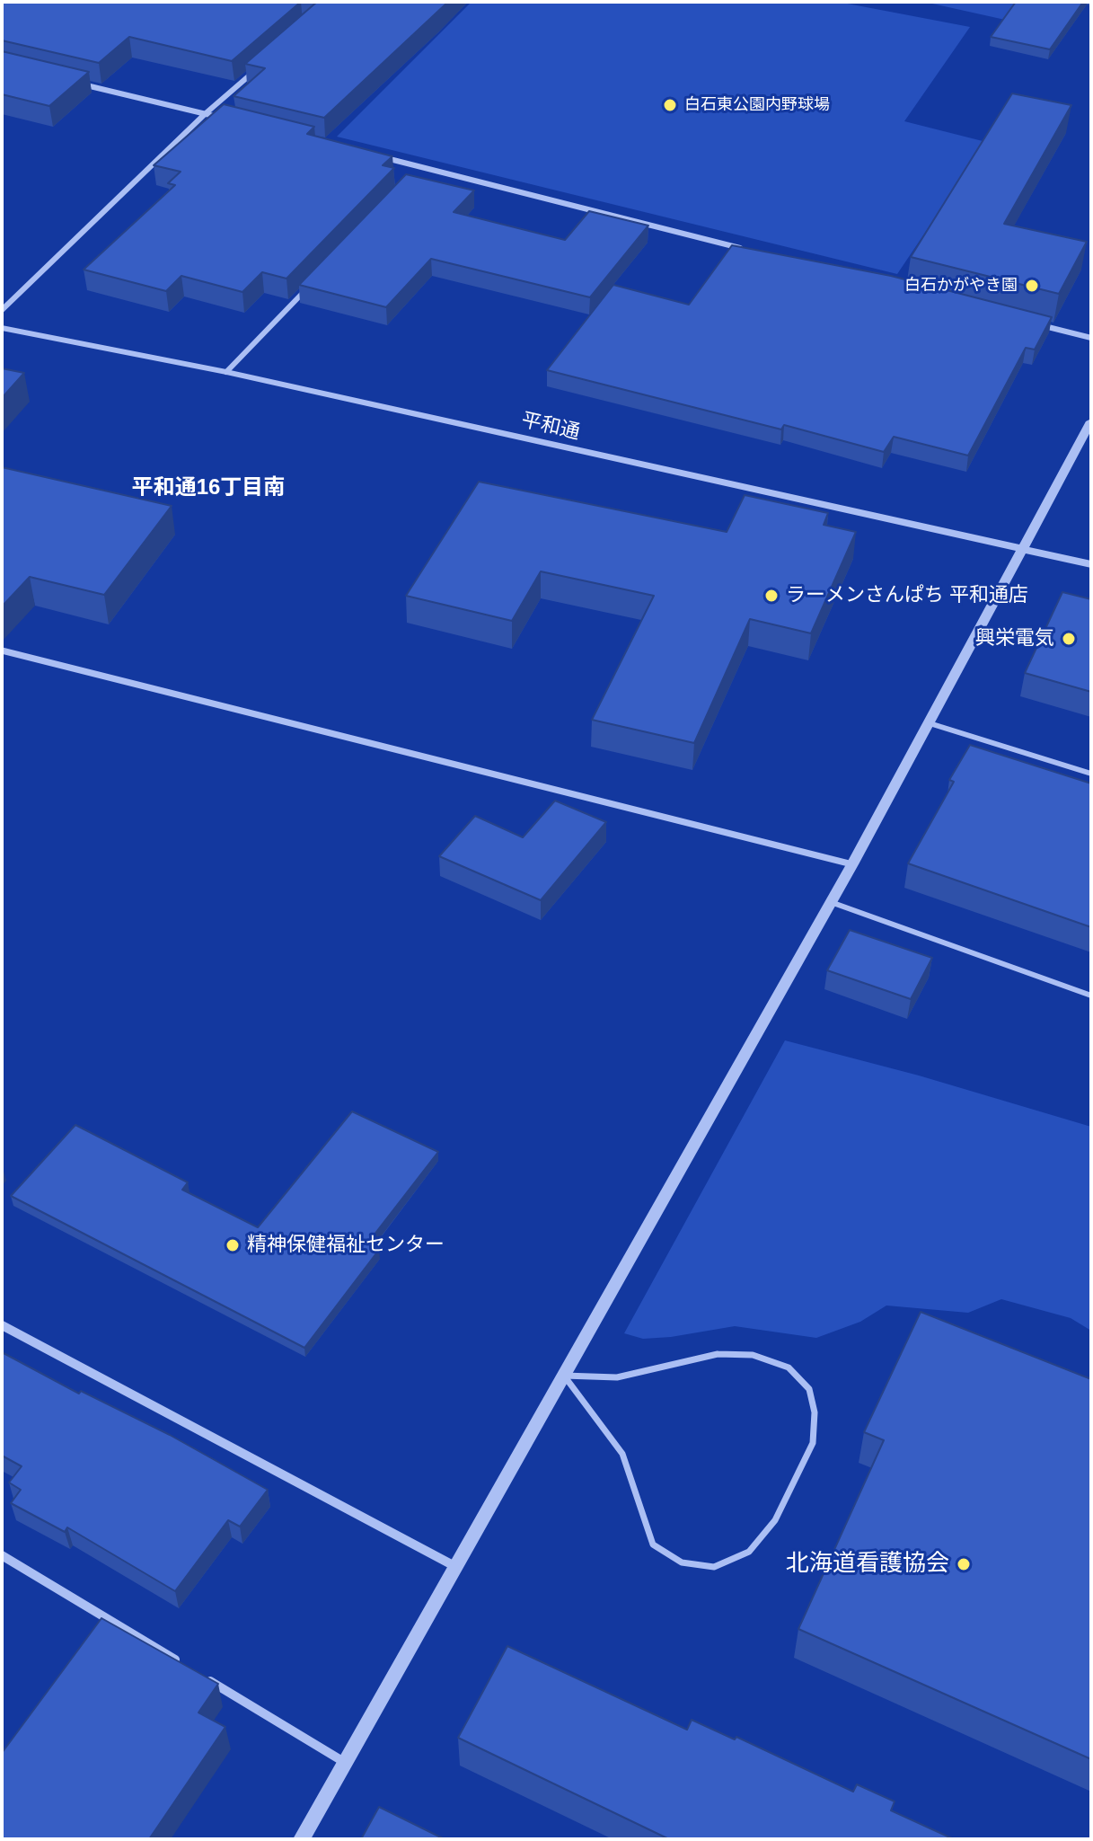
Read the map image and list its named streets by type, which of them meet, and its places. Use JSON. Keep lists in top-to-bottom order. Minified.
{"streets":{"street":["平和通"]},"districts":["平和通16丁目南"],"places":["白石東公園内野球場","白石かがやき園","ラーメンさんぱち 平和通店","興栄電気","精神保健福祉センター","北海道看護協会"]}
